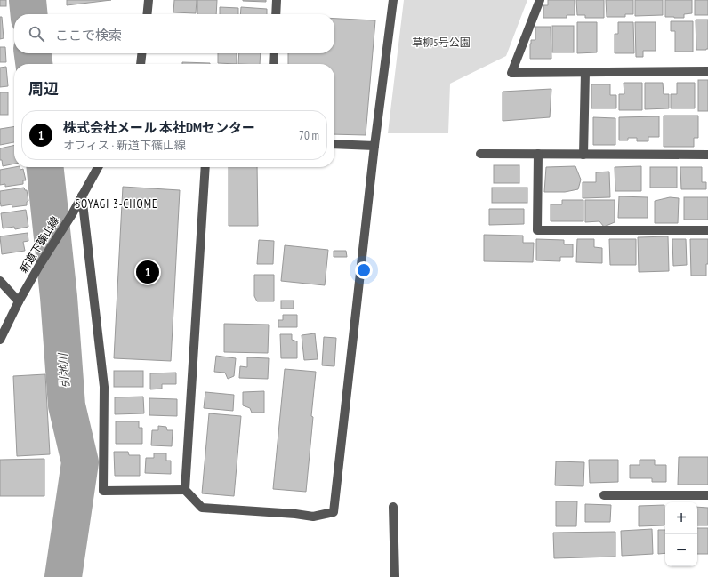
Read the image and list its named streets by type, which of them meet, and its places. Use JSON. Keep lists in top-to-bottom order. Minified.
{"streets":{"street":["新道下篠山線"]},"districts":["SOYAGI 3-CHOME"],"water":["引地川"],"parks":["草柳5号公園"],"page":{"search":"ここで検索","heading":"周辺","list":[{"mark":"1","name":"株式会社メール 本社DMセンター","note":"オフィス · 新道下篠山線","value":"70 m"}],"pins":"1","map_buttons":["+","−"]}}
